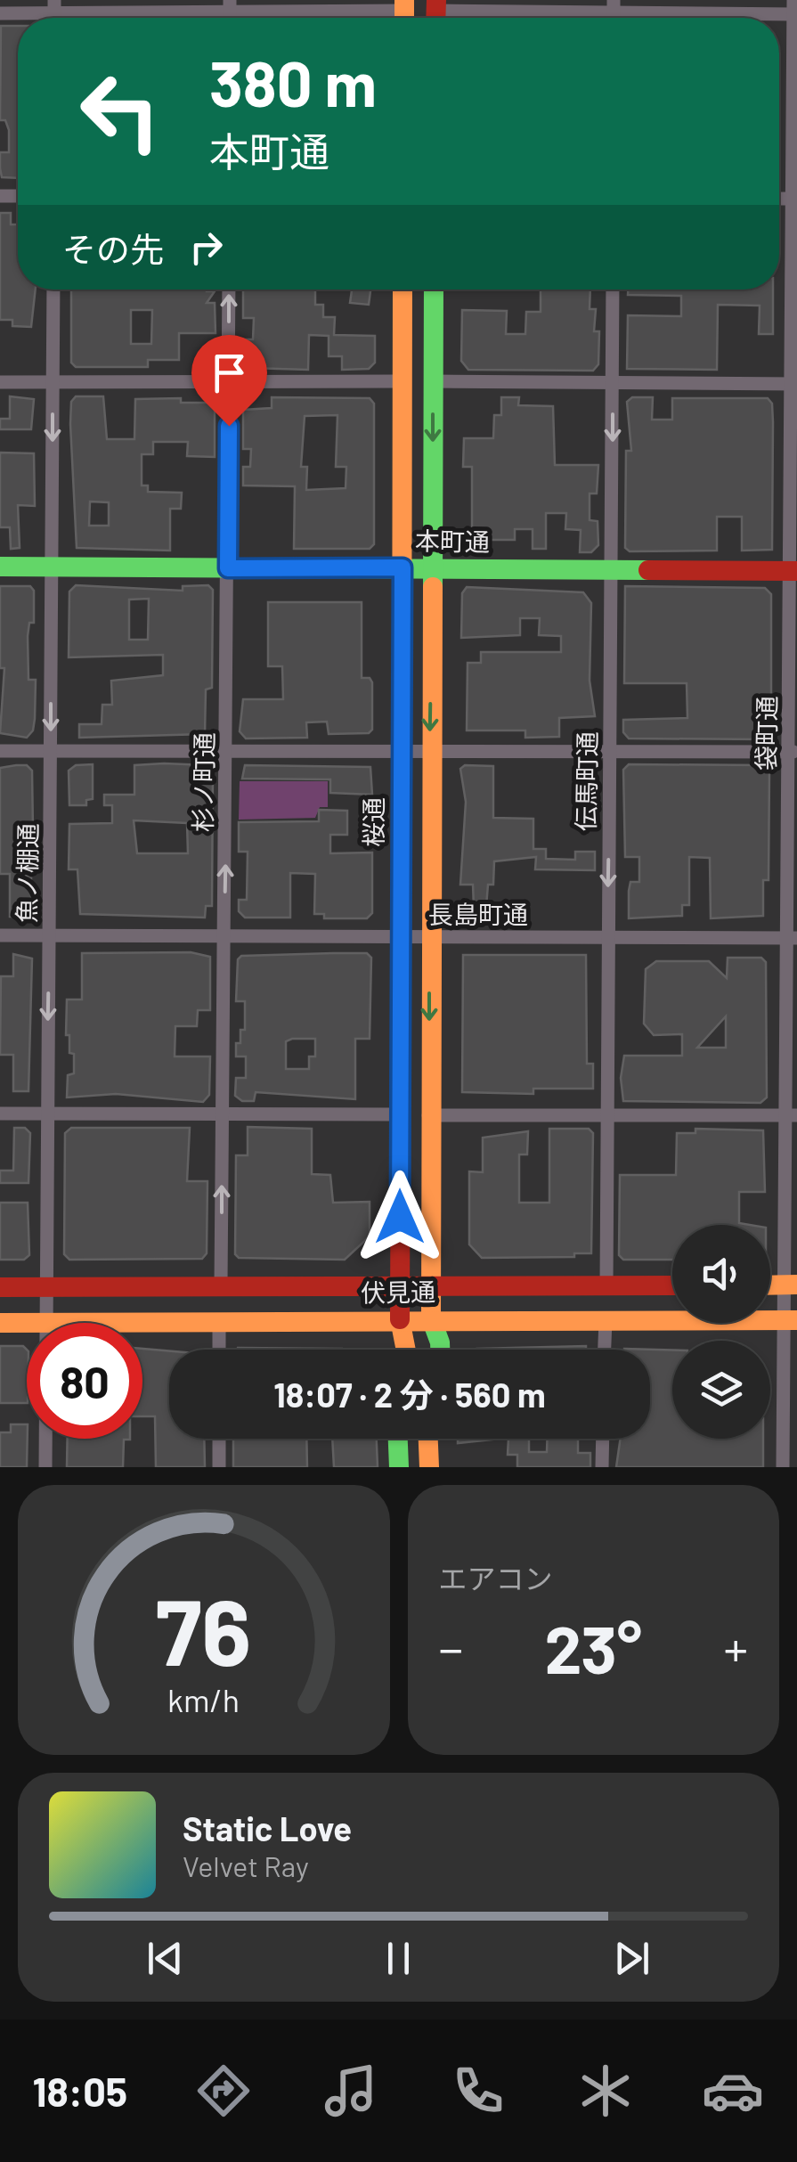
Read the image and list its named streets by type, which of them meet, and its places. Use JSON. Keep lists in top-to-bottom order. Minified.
{"streets":{"main road":["本町通","桜通","伏見通"],"street":["袋町通","伝馬町通","杉ノ町通","魚ノ棚通","長島町通"]},"crossings":[["本町通","袋町通"],["本町通","伝馬町通"],["本町通","杉ノ町通"],["本町通","桜通"],["本町通","魚ノ棚通"],["袋町通","長島町通"],["袋町通","伏見通"],["伝馬町通","長島町通"],["伝馬町通","伏見通"],["杉ノ町通","長島町通"],["杉ノ町通","伏見通"],["桜通","長島町通"],["桜通","伏見通"],["魚ノ棚通","長島町通"],["魚ノ棚通","伏見通"]],"one_way":["伝馬町通","杉ノ町通","魚ノ棚通"],"page":{"turn":["380 m","本町通"],"then":"その先","limit":"80","trip":"18:07 · 2 分 · 560 m","tile":"エアコン","heat":["−","23°","+"],"song":["Static Love","Velvet Ray"],"tabs":"18:05","gauge":["76","km/h"]}}
